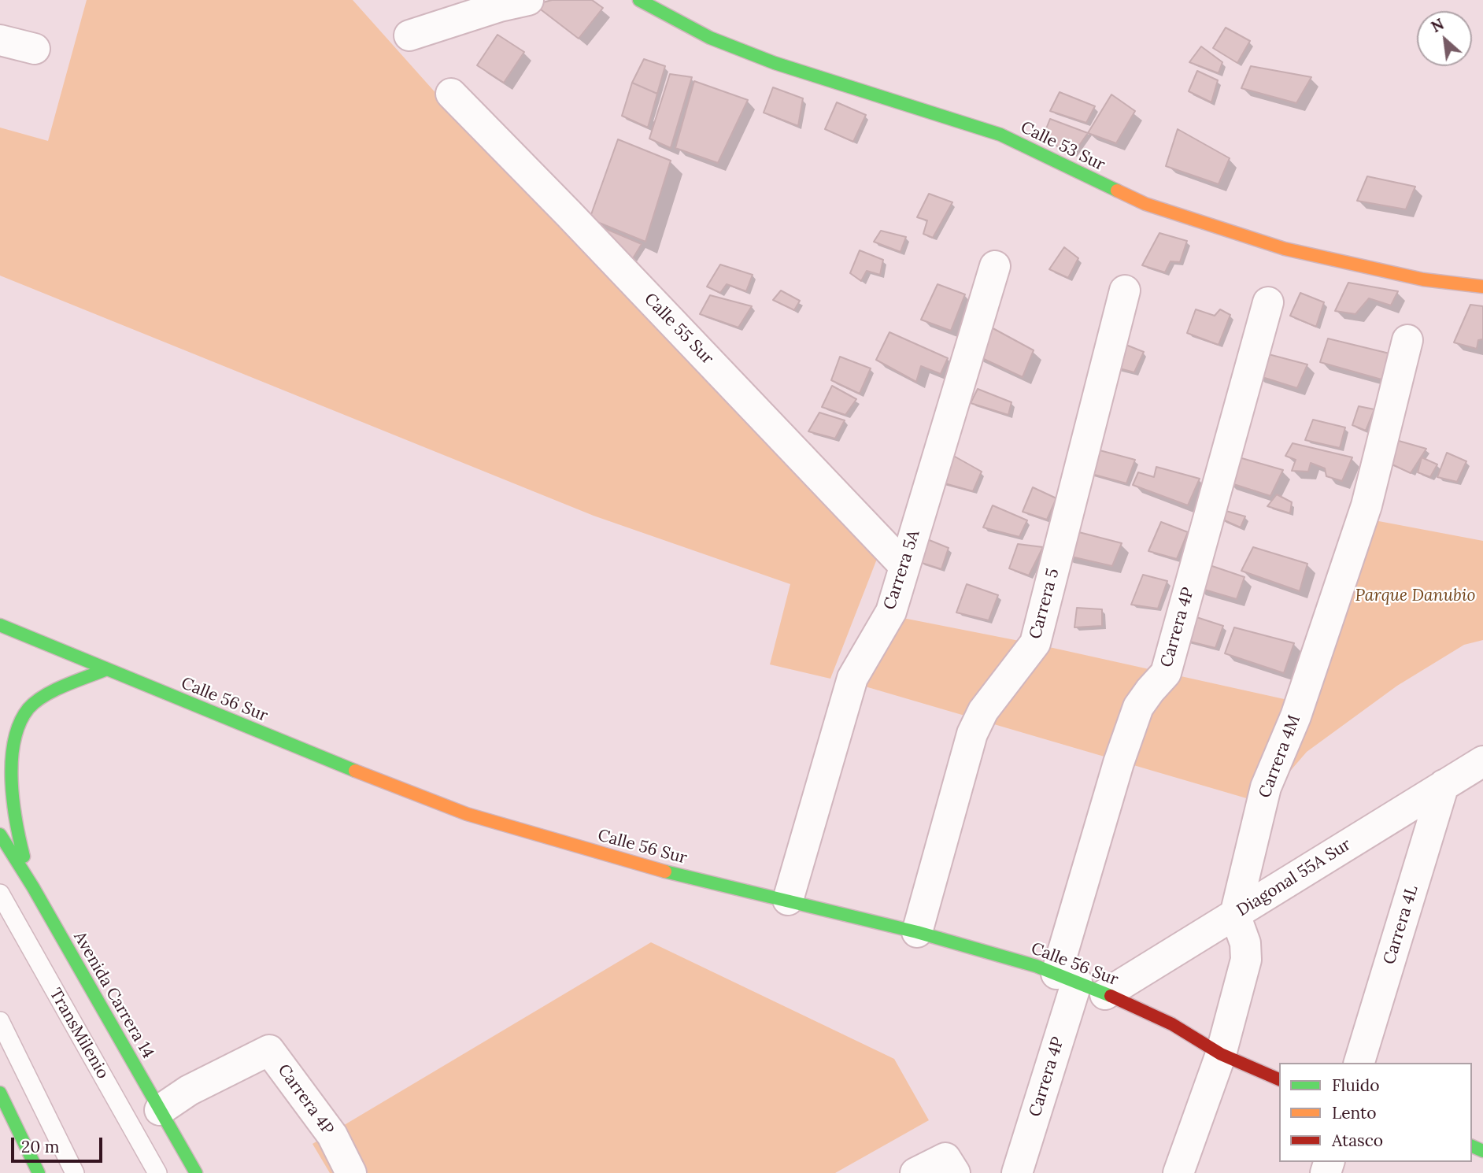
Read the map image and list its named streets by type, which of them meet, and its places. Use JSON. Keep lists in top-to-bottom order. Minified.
{"streets":{"street":["Calle 53 Sur","Calle 55 Sur","Carrera 5A","Carrera 5","Carrera 4P","Calle 56 Sur","Carrera 4M","Diagonal 55A Sur","Carrera 4L","Avenida Carrera 14"],"lane":["TransMilenio"]},"crossings":[["Calle 55 Sur","Carrera 5A"],["Carrera 5A","Calle 56 Sur"],["Carrera 5","Calle 56 Sur"],["Carrera 4P","Calle 56 Sur"],["Carrera 4P","Avenida Carrera 14"],["Calle 56 Sur","Diagonal 55A Sur"],["Carrera 4M","Diagonal 55A Sur"],["Diagonal 55A Sur","Carrera 4L"]],"parks":["Parque Danubio"],"legend":["Fluido","Lento","Atasco"],"scale_bar":"20 m","north":"top left"}
